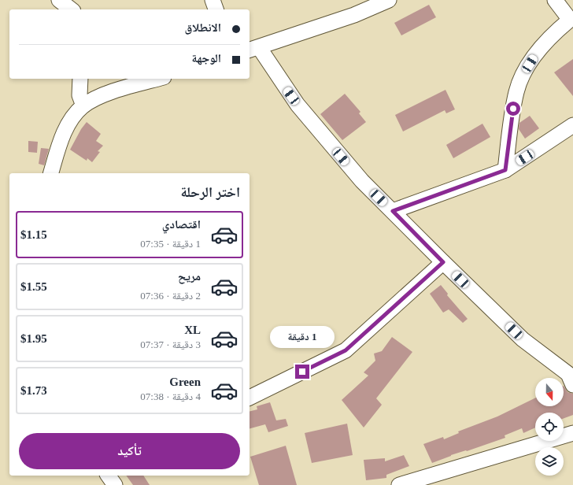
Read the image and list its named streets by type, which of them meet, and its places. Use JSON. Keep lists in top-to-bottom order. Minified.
{"north":"bottom","page":{"banner":["الانطلاق","الوجهة"],"heading":"اختر الرحلة","list":[{"name":"اقتصادي","note":"1 دقيقة · 07:35","value":"$1.15"},{"name":"مريح","note":"2 دقيقة · 07:36","value":"$1.55"},{"name":"XL","note":"3 دقيقة · 07:37","value":"$1.95"},{"name":"Green","note":"4 دقيقة · 07:38","value":"$1.73"}],"bubble":"1 دقيقة","buttons":"تأكيد"}}
